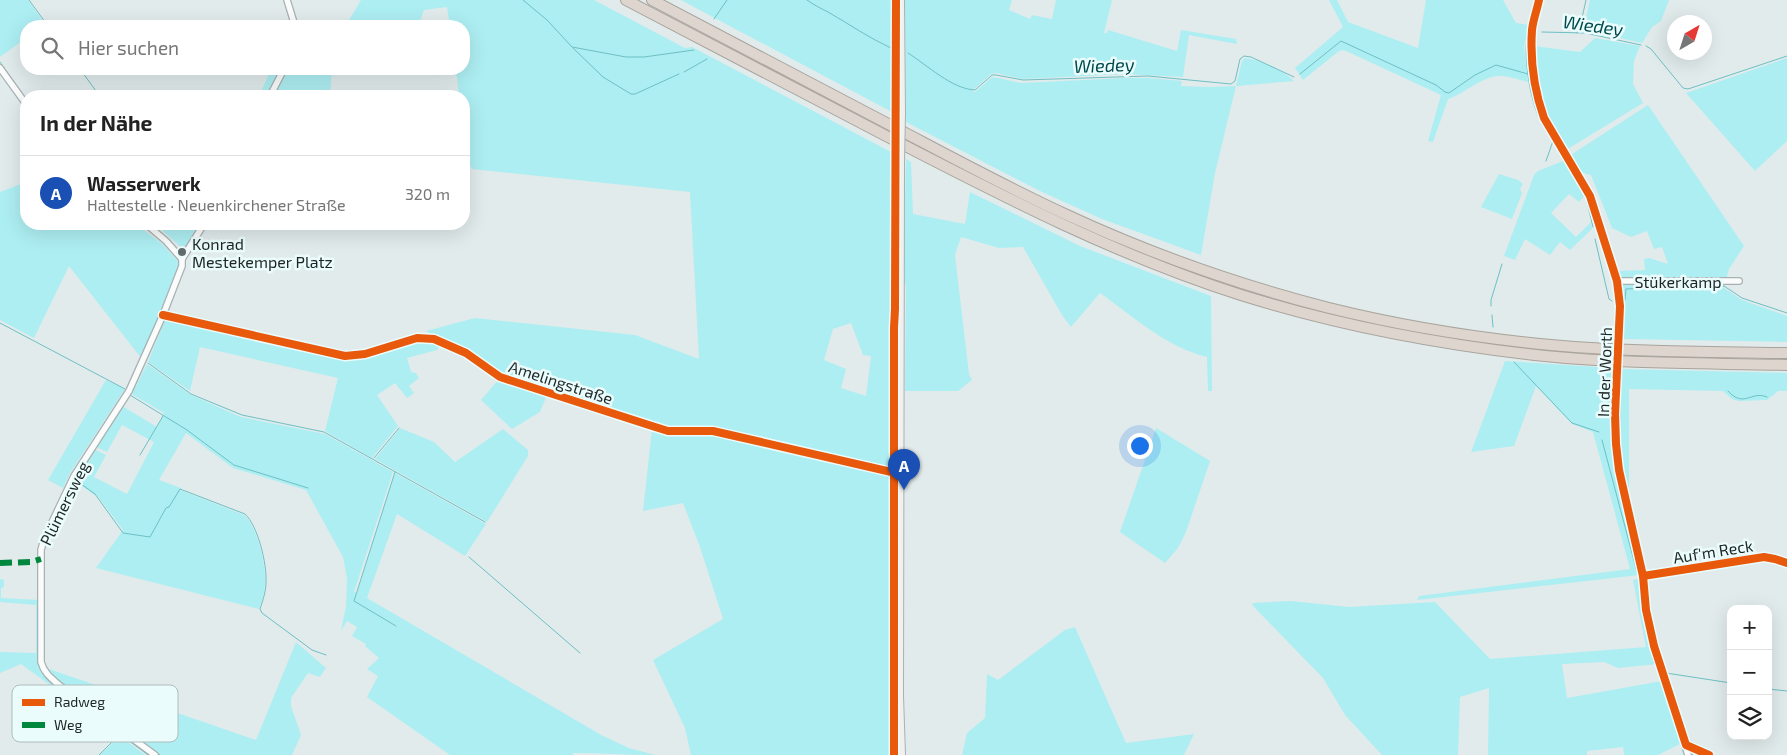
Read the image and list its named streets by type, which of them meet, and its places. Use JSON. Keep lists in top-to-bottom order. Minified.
{"streets":{"street":["Stükerkamp","In der Worth","Amelingstraße","Plümersweg","Auf'm Reck"]},"crossings":[["Stükerkamp","In der Worth"],["In der Worth","Auf'm Reck"],["Amelingstraße","Plümersweg"]],"water":["Wiedey"],"places":["Konrad Mestekemper Platz"],"legend":["Radweg","Weg"],"north":"top right","page":{"search":"Hier suchen","heading":"In der Nähe","list":[{"mark":"A","name":"Wasserwerk","note":"Haltestelle · Neuenkirchener Straße","value":"320 m"}],"pins":"A","map_buttons":["+","−"]}}
